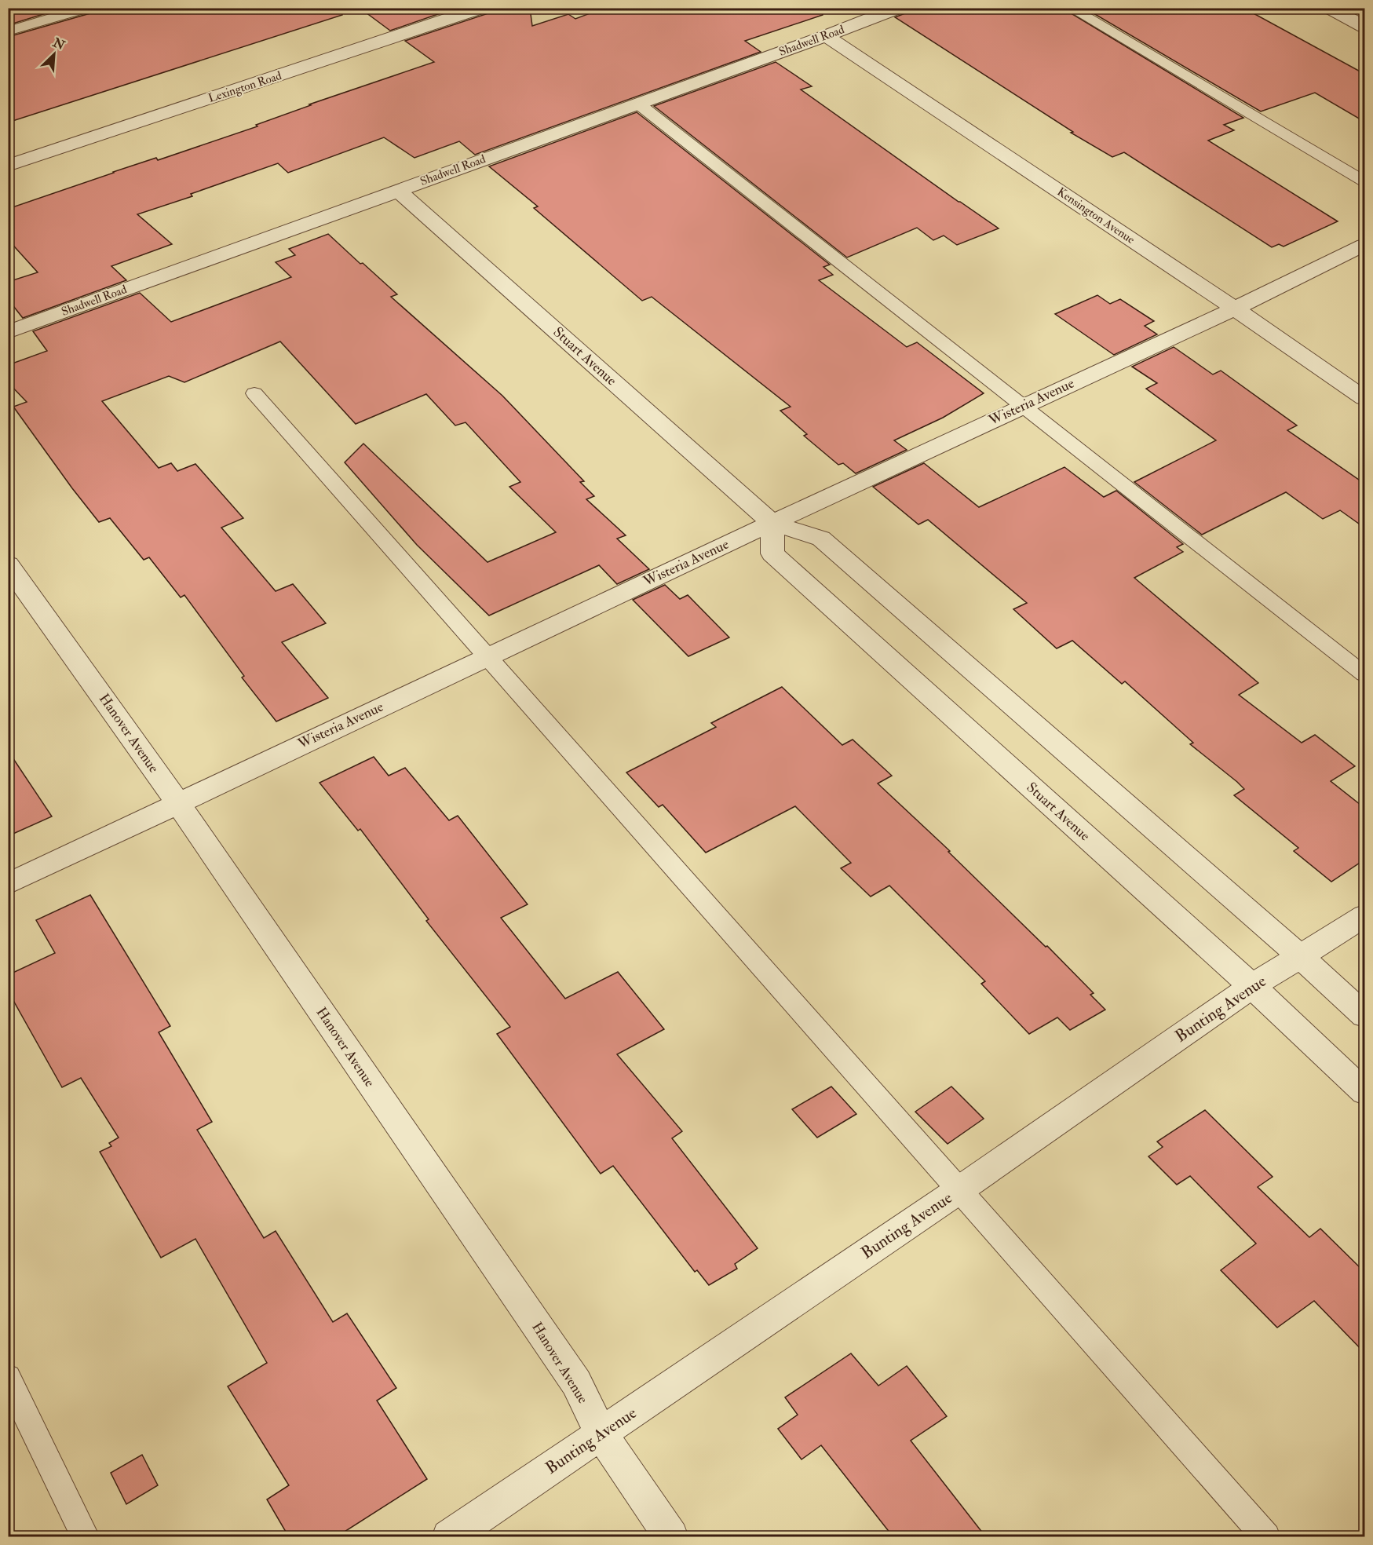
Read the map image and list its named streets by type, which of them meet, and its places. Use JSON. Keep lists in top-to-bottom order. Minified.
{"streets":{"street":["Shadwell Road","Lexington Road","Kensington Avenue","Stuart Avenue","Wisteria Avenue","Hanover Avenue","Bunting Avenue"]},"crossings":[["Shadwell Road","Kensington Avenue"],["Shadwell Road","Stuart Avenue"],["Kensington Avenue","Wisteria Avenue"],["Stuart Avenue","Wisteria Avenue"],["Stuart Avenue","Bunting Avenue"],["Wisteria Avenue","Hanover Avenue"],["Hanover Avenue","Bunting Avenue"]],"north":"top right"}
